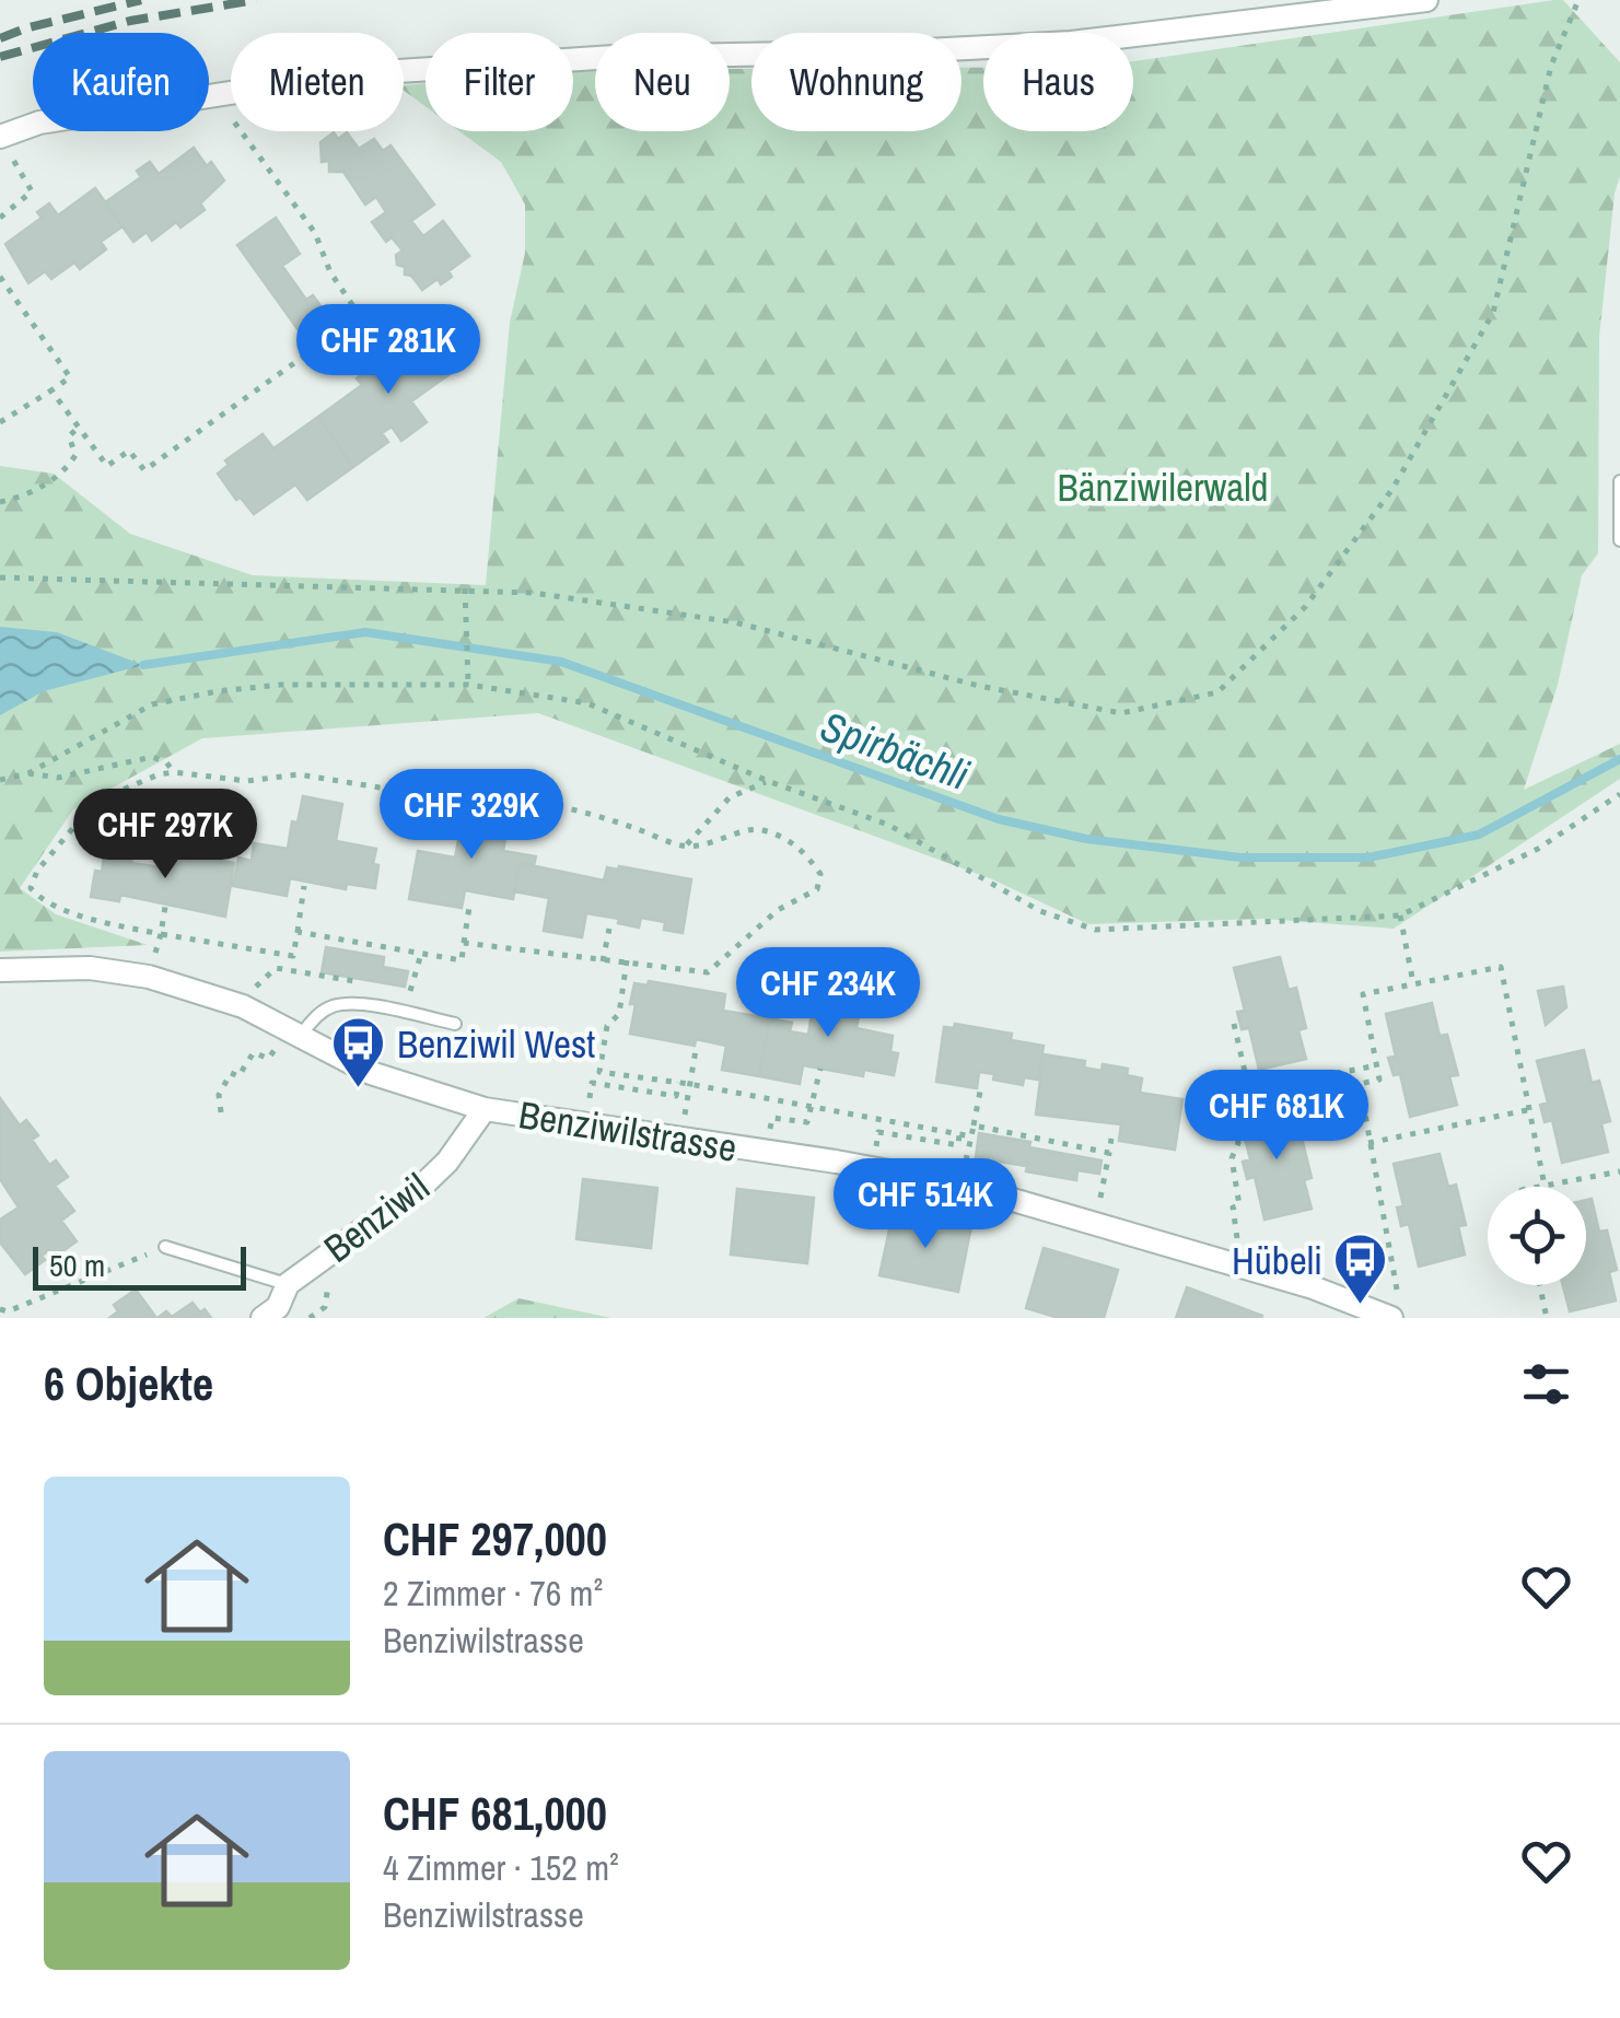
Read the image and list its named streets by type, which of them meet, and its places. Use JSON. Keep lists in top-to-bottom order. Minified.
{"streets":{"street":["Benziwilstrasse","Benziwil"]},"crossings":[["Benziwilstrasse","Benziwil"]],"water":["Spirbächli"],"parks":["Bänziwilerwald"],"places":{"bus stop":["Benziwil West","Hübeli"]},"scale_bar":"50 m","page":{"chip":["Kaufen","Mieten","Filter","Neu","Wohnung","Haus"],"price":["CHF 281K","CHF 329K","CHF 297K","CHF 234K","CHF 681K","CHF 514K"],"scale":"50 m","heading":"6 Objekte","list":[{"name":"CHF 297,000","note":"2 Zimmer · 76 m² · Benziwilstrasse"},{"name":"CHF 681,000","note":"4 Zimmer · 152 m² · Benziwilstrasse"}]}}
